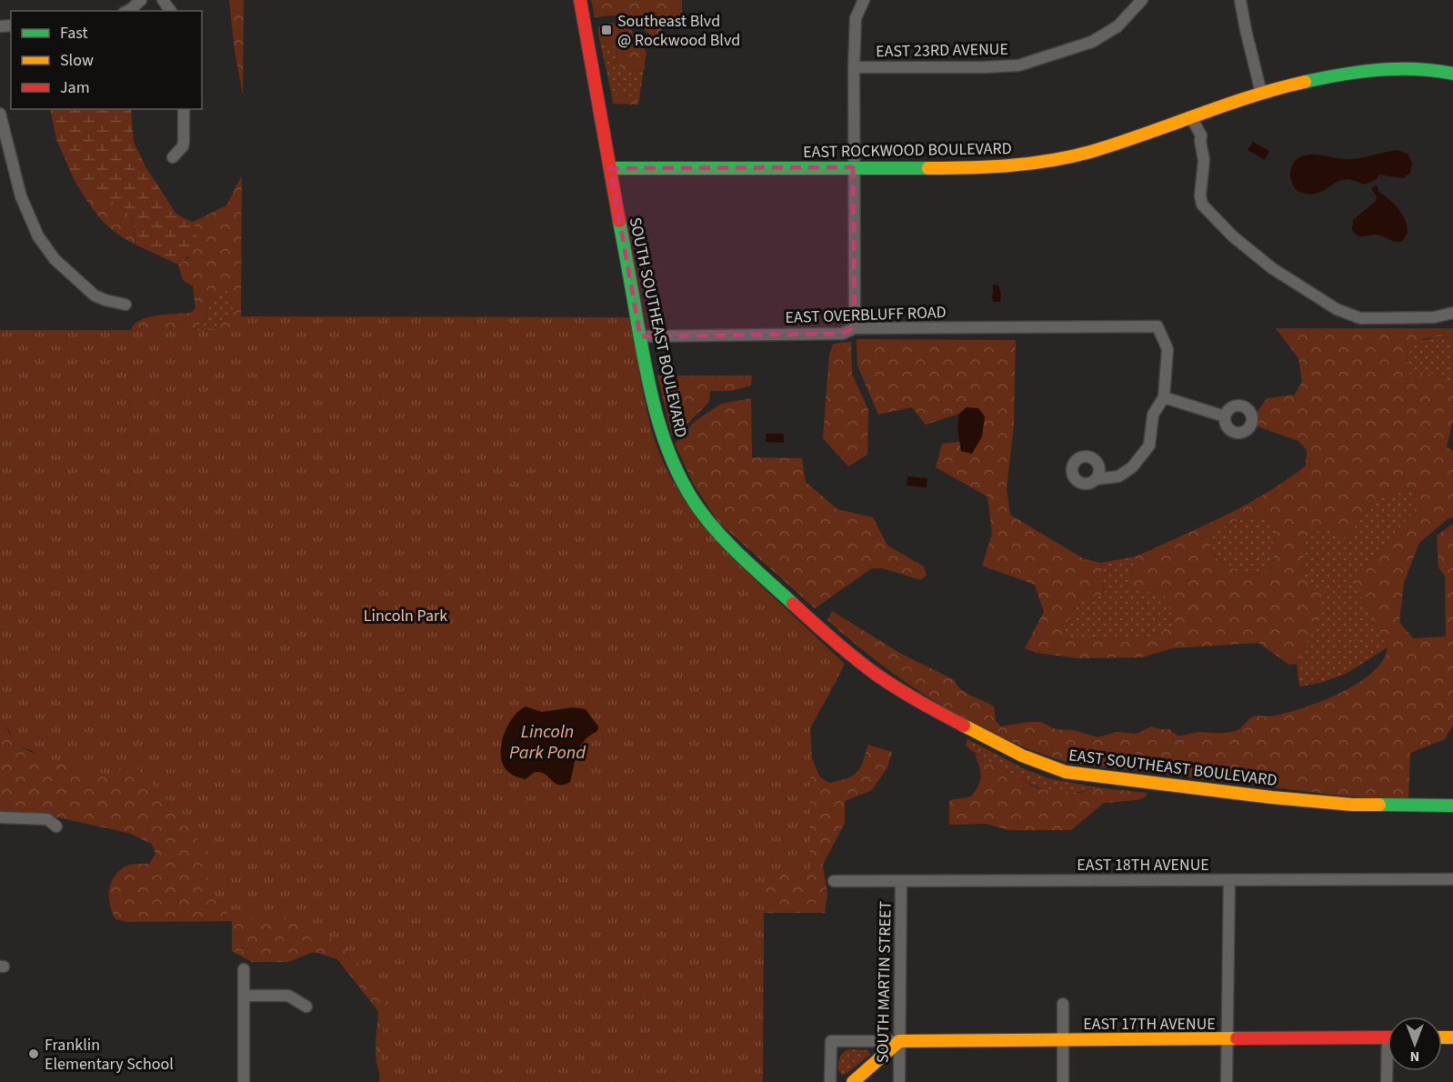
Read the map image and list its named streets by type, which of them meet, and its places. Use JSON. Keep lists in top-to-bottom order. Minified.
{"streets":{"street":["EAST 23RD AVENUE","EAST ROCKWOOD BOULEVARD","EAST OVERBLUFF ROAD","SOUTH SOUTHEAST BOULEVARD","EAST SOUTHEAST BOULEVARD","EAST 18TH AVENUE","SOUTH MARTIN STREET","EAST 17TH AVENUE"]},"crossings":[["EAST ROCKWOOD BOULEVARD","SOUTH SOUTHEAST BOULEVARD"],["EAST OVERBLUFF ROAD","SOUTH SOUTHEAST BOULEVARD"],["SOUTH SOUTHEAST BOULEVARD","EAST SOUTHEAST BOULEVARD"],["EAST 18TH AVENUE","SOUTH MARTIN STREET"],["SOUTH MARTIN STREET","EAST 17TH AVENUE"]],"water":["Lincoln Park Pond"],"parks":["Lincoln Park"],"places":{"transit":["Southeast Blvd @ Rockwood Blvd"],"other":["Franklin Elementary School"]},"legend":["Fast","Slow","Jam"],"north":"bottom"}
